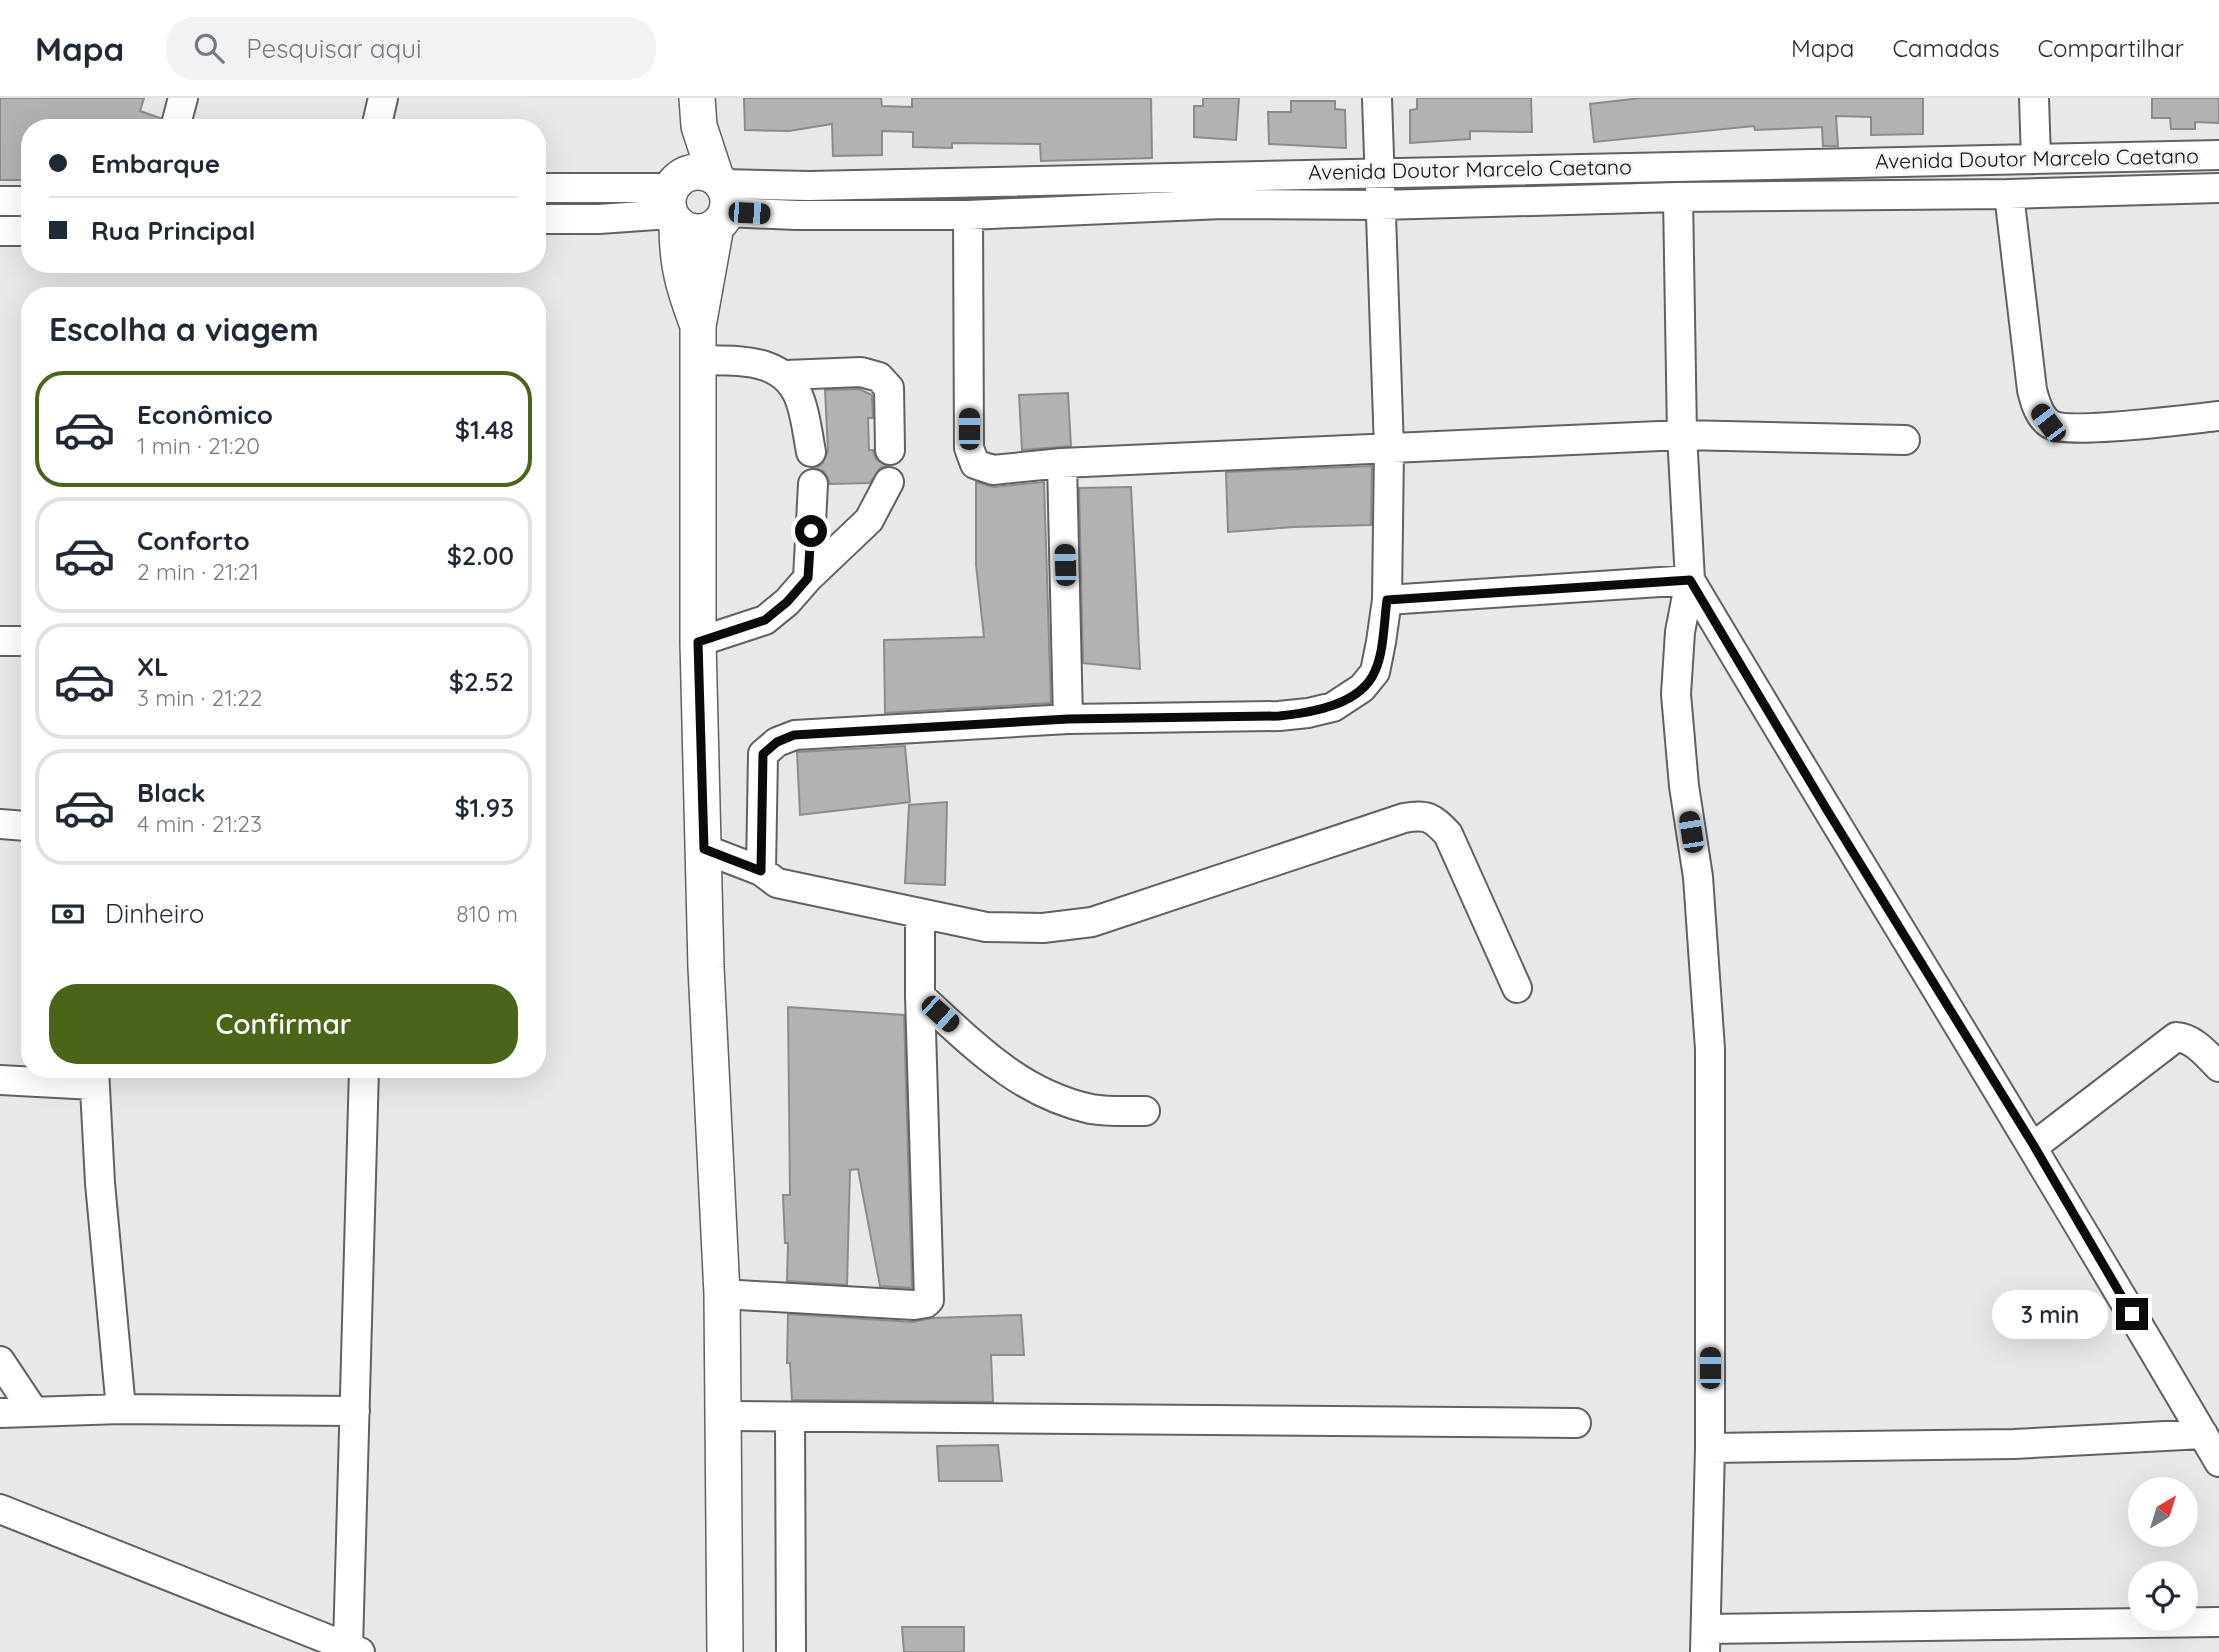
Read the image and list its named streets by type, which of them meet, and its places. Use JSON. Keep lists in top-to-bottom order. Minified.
{"streets":{"main road":["Avenida Doutor Marcelo Caetano"]},"north":"top right","page":{"header":"Mapa","search":"Pesquisar aqui","nav":["Mapa","Camadas","Compartilhar"],"banner":["Embarque","Rua Principal"],"heading":"Escolha a viagem","list":[{"name":"Econômico","note":"1 min · 21:20","value":"$1.48"},{"name":"Conforto","note":"2 min · 21:21","value":"$2.00"},{"name":"XL","note":"3 min · 21:22","value":"$2.52"},{"name":"Black","note":"4 min · 21:23","value":"$1.93"}],"pay":["Dinheiro","810 m"],"buttons":"Confirmar","bubble":"3 min"}}
